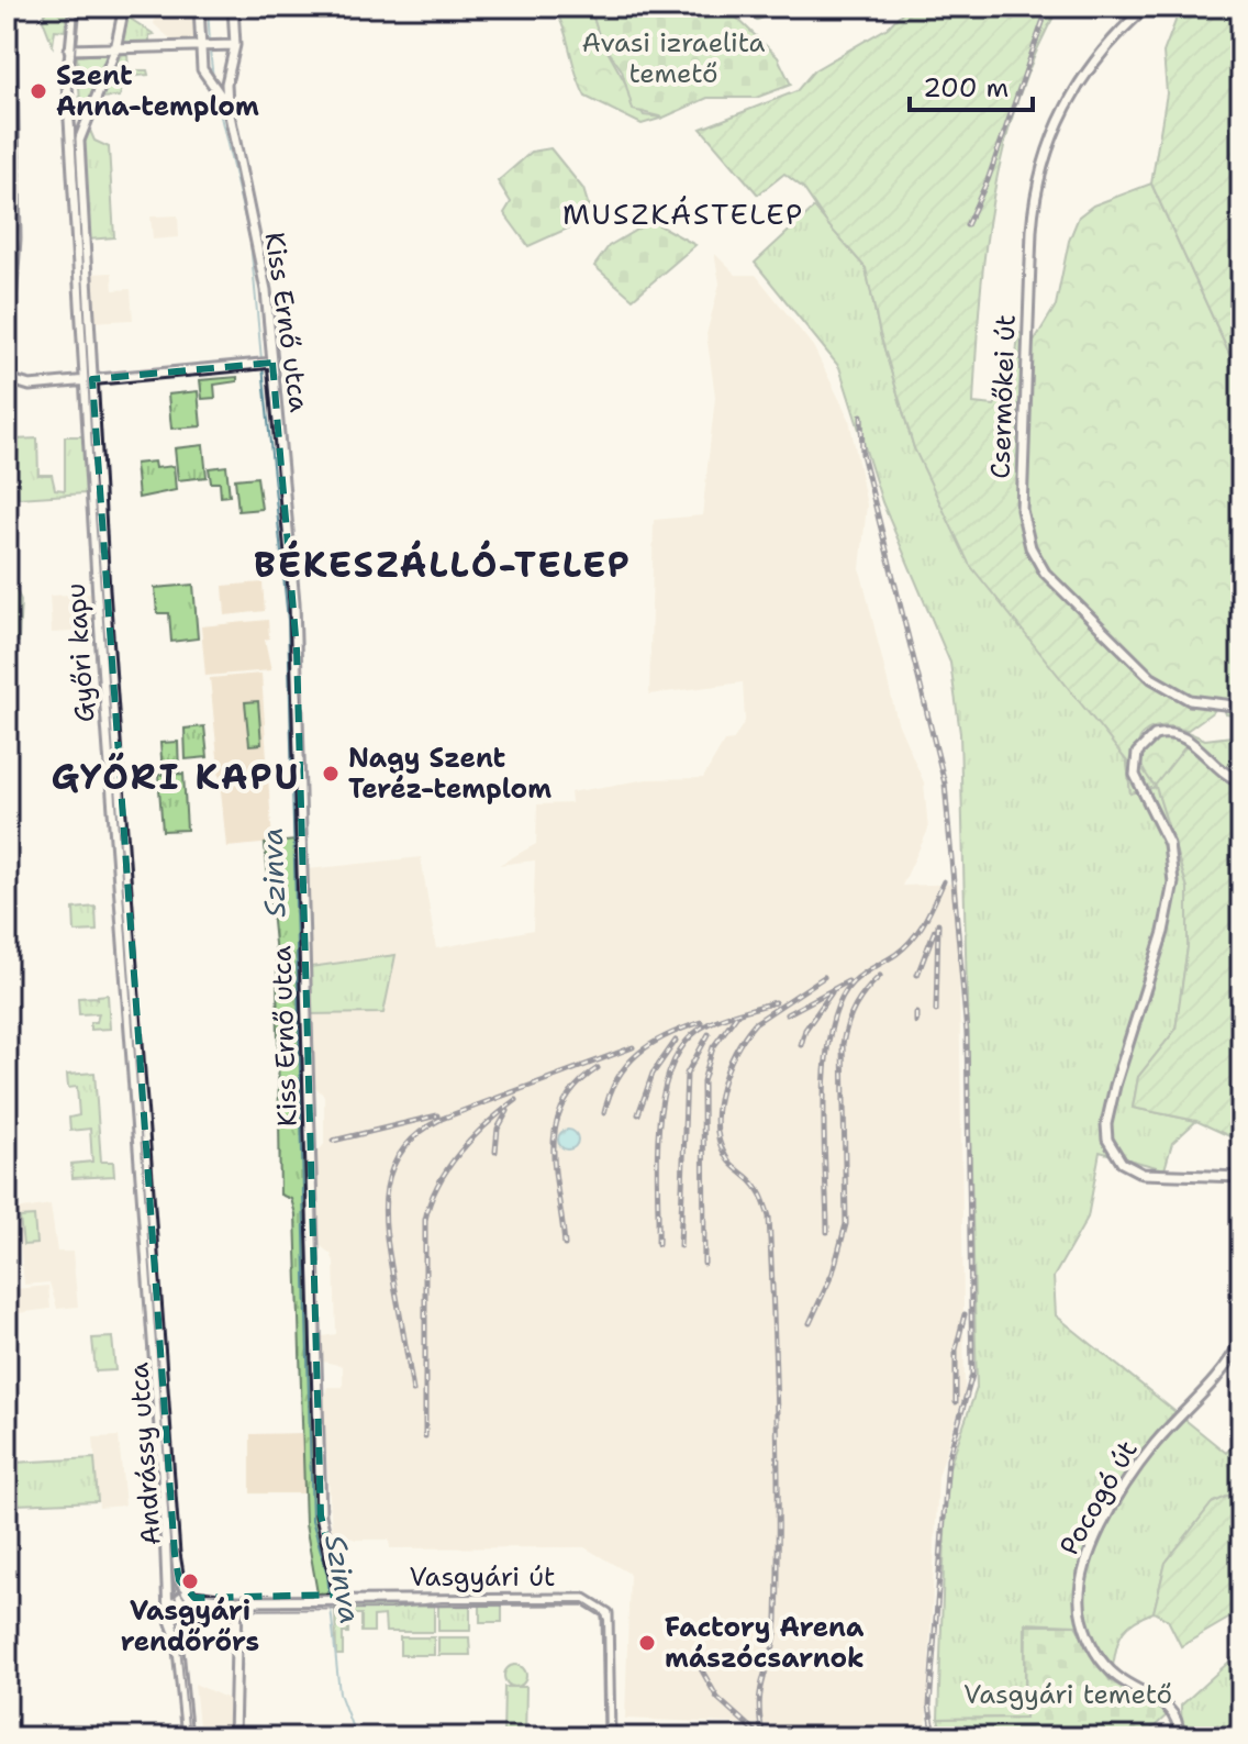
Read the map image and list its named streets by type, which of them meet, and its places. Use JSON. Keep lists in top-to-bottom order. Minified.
{"streets":{"street":["Kiss Ernő utca","Csermőkei út","Győri kapu","Andrássy utca","Pocogó út","Vasgyári út"]},"crossings":[["Kiss Ernő utca","Vasgyári út"],["Győri kapu","Andrássy utca"],["Andrássy utca","Vasgyári út"]],"districts":["MUSZKÁSTELEP","BÉKESZÁLLÓ-TELEP","GYŐRI KAPU"],"water":["Szinva"],"parks":["Avasi izraelita temető","Vasgyári temető"],"places":["Szent Anna-templom","Nagy Szent Teréz-templom","Vasgyári rendőrőrs","Factory Arena mászócsarnok"],"scale_bar":"200 m"}
